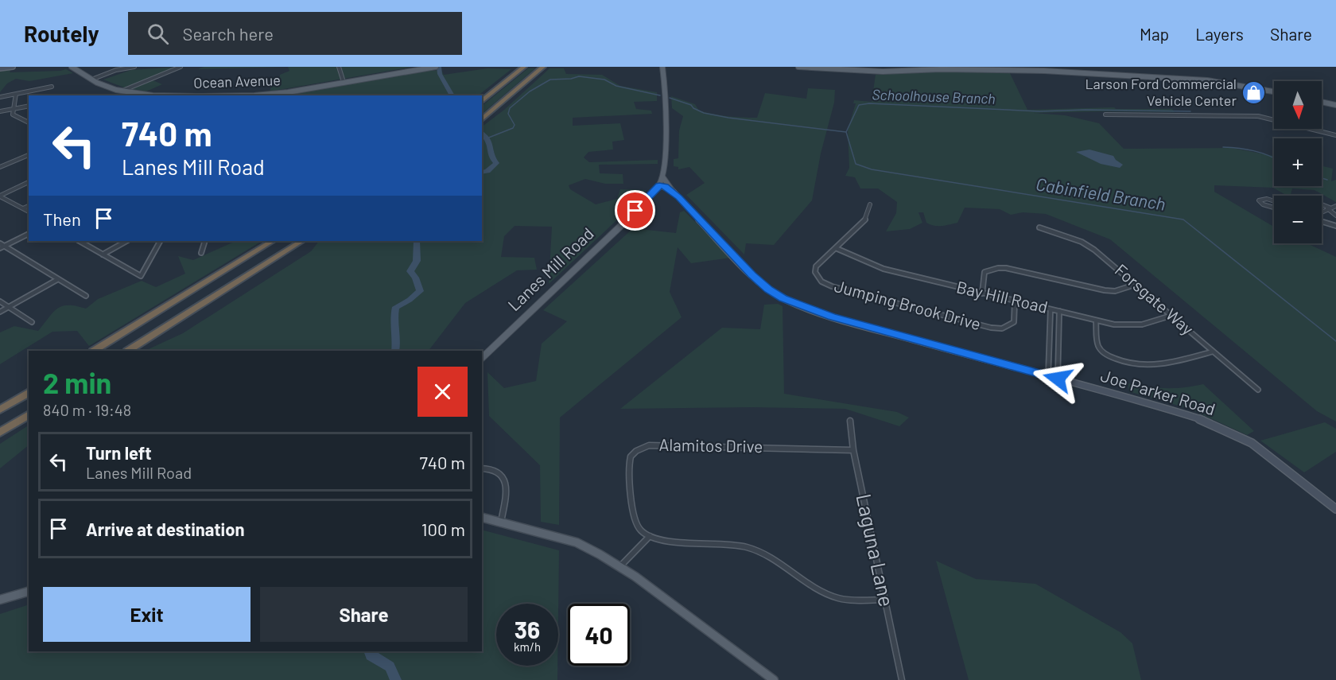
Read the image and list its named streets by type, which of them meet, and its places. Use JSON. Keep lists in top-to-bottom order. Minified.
{"streets":{"main road":["Ocean Avenue","Lanes Mill Road"],"street":["Bay Hill Road","Forsgate Way","Jumping Brook Drive","Joe Parker Road","Alamitos Drive","Laguna Lane"]},"crossings":[["Lanes Mill Road","Joe Parker Road"],["Bay Hill Road","Forsgate Way"],["Bay Hill Road","Jumping Brook Drive"],["Alamitos Drive","Laguna Lane"]],"water":["Schoolhouse Branch","Cabinfield Branch"],"places":{"shop":["Larson Ford Commercial Vehicle Center"]},"north":"bottom","page":{"header":"Routely","search":"Search here","nav":["Map","Layers","Share"],"map_buttons":["+","−"],"turn":["740 m","Lanes Mill Road"],"then":"Then","heading":["2 min","840 m · 19:48"],"list":[{"name":"Turn left","note":"Lanes Mill Road","value":"740 m"},{"name":"Arrive at destination","value":"100 m"}],"buttons":["Exit","Share"],"speed":"36 km/h","limit":"40"}}
